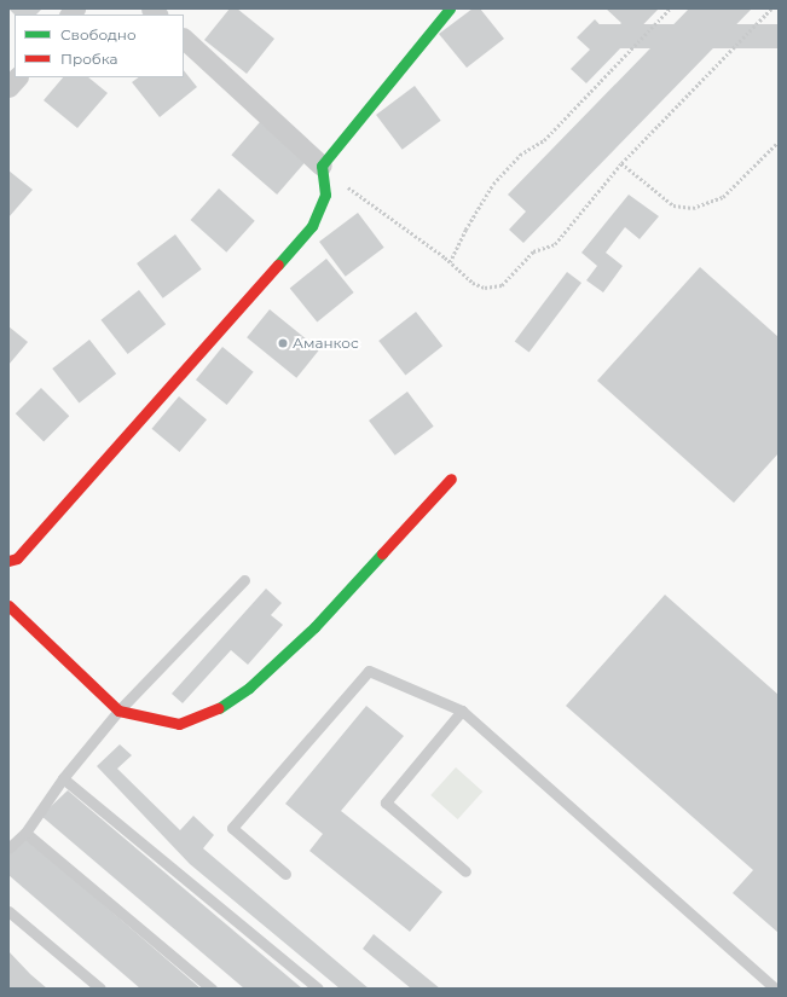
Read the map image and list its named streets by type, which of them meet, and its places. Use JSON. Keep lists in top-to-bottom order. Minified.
{"places":["Аманкос"],"legend":["Свободно","Пробка"]}
